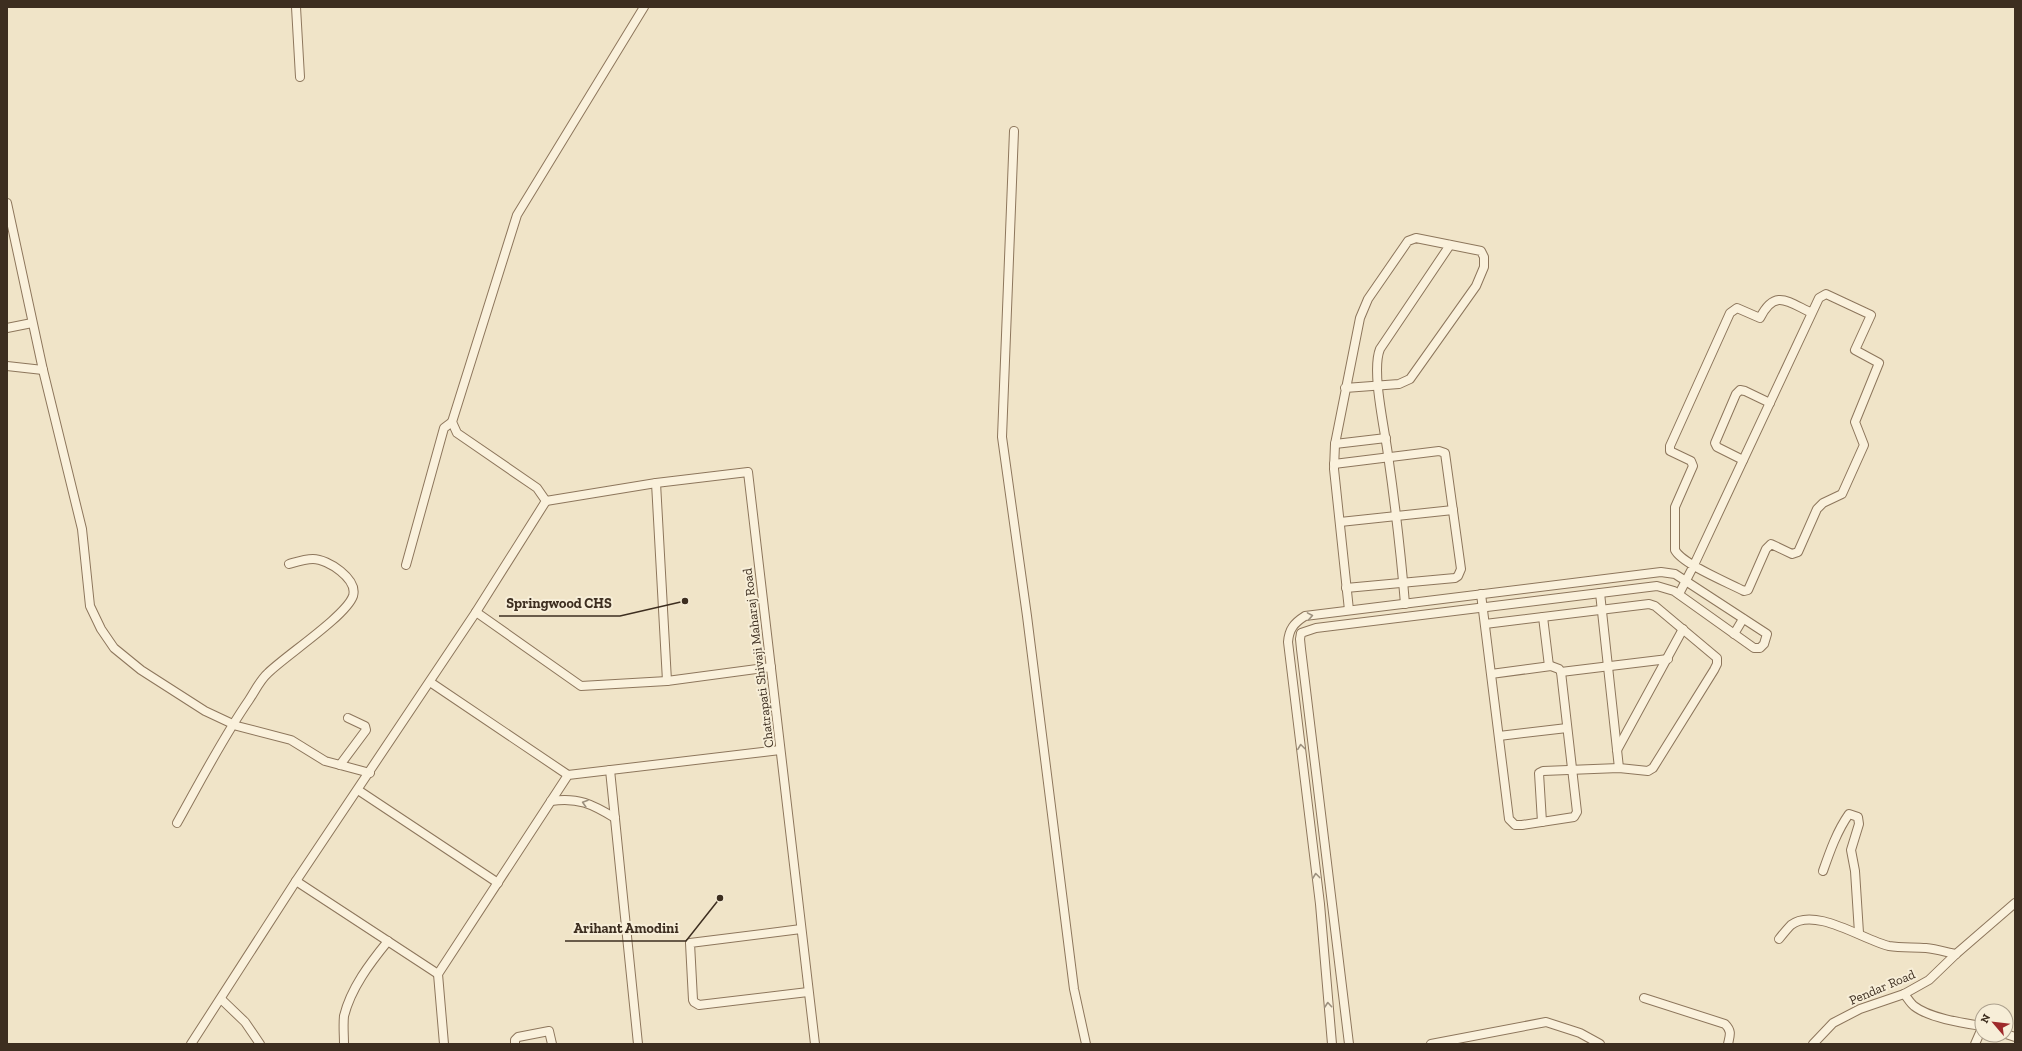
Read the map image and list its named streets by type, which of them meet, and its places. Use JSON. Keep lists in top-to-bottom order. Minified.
{"streets":{"street":["Chatrapati Shivaji Maharaj Road","Pendar Road"]},"places":["Springwood CHS","Arihant Amodini"],"north":"top left"}
